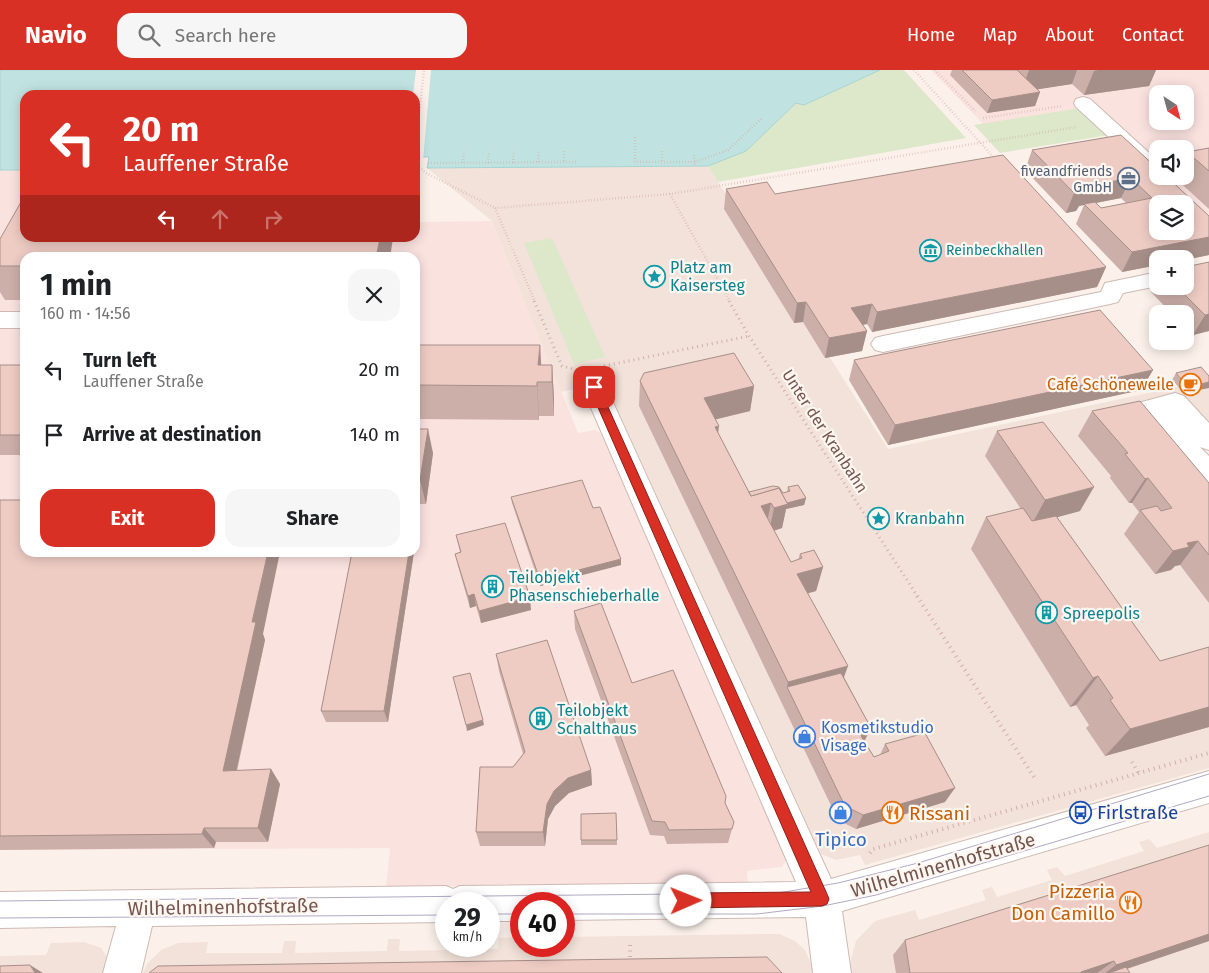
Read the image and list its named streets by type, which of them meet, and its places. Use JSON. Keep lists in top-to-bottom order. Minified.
{"streets":{"street":["Wilhelminenhofstraße"],"path":["Unter der Kranbahn"]},"places":{"office":["fiveandfriends GmbH"],"museum":["Reinbeckhallen"],"place":["Platz am Kaisersteg","Kranbahn"],"cafe":["Café Schöneweile"],"building":["Teilobjekt Phasenschieberhalle","Spreepolis","Teilobjekt Schalthaus"],"shop":["Kosmetikstudio Visage","Tipico"],"bus stop":["Firlstraße"],"restaurant":["Rissani","Pizzeria Don Camillo"]},"north":"bottom right","page":{"header":"Navio","search":"Search here","nav":["Home","Map","About","Contact"],"map_buttons":["+","−"],"turn":["20 m","Lauffener Straße"],"heading":["1 min","160 m · 14:56"],"list":[{"name":"Turn left","note":"Lauffener Straße","value":"20 m"},{"name":"Arrive at destination","value":"140 m"}],"buttons":["Exit","Share"],"speed":"29 km/h","limit":"40"}}
